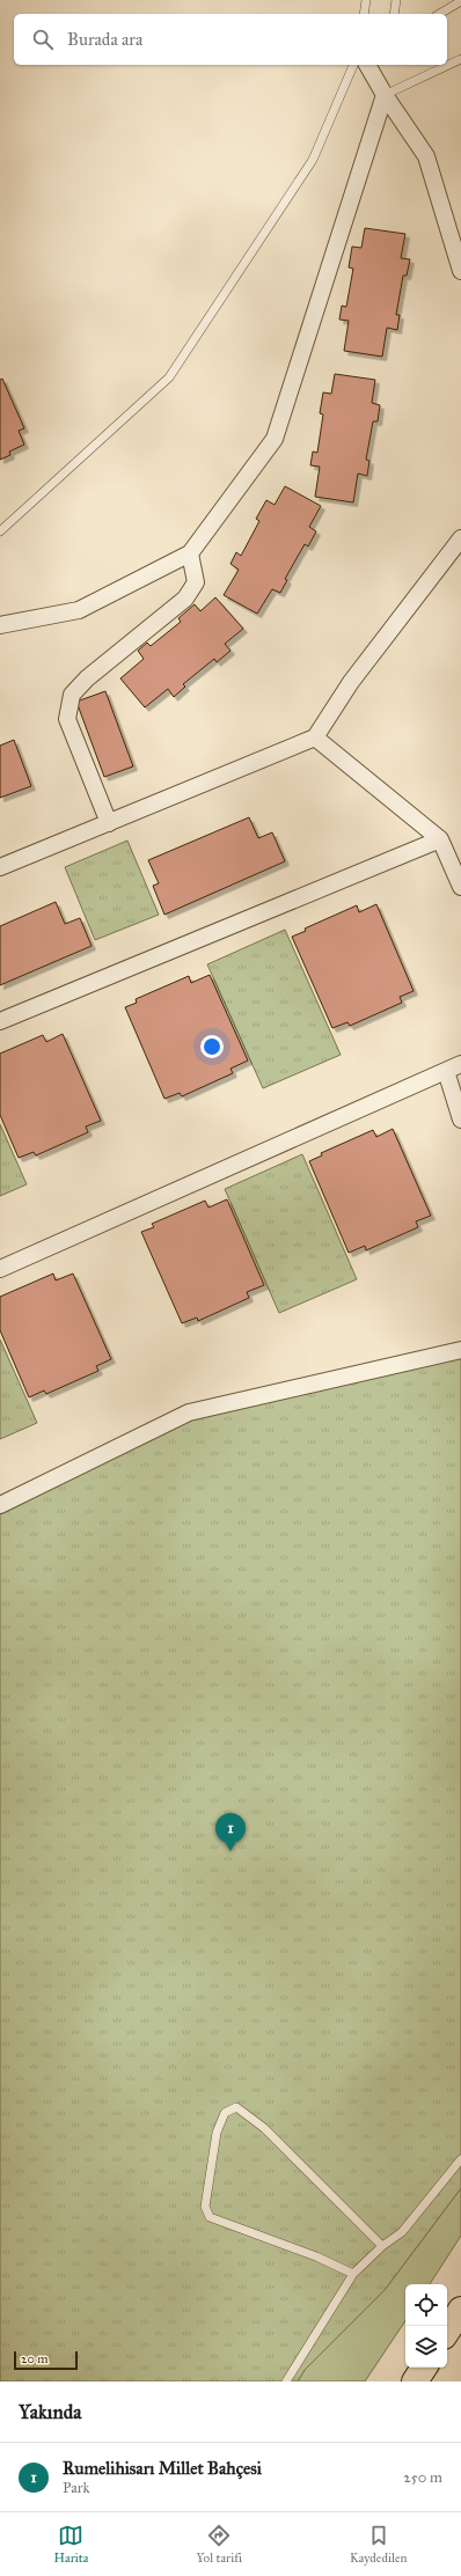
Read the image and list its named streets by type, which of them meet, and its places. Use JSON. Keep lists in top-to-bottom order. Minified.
{"scale_bar":"20 m","page":{"search":"Burada ara","pins":"1","scale":"20 m","heading":"Yakında","list":[{"mark":"1","name":"Rumelihisarı Millet Bahçesi","note":"Park","value":"250 m"}],"nav":["Harita","Yol tarifi","Kaydedilen"]}}
